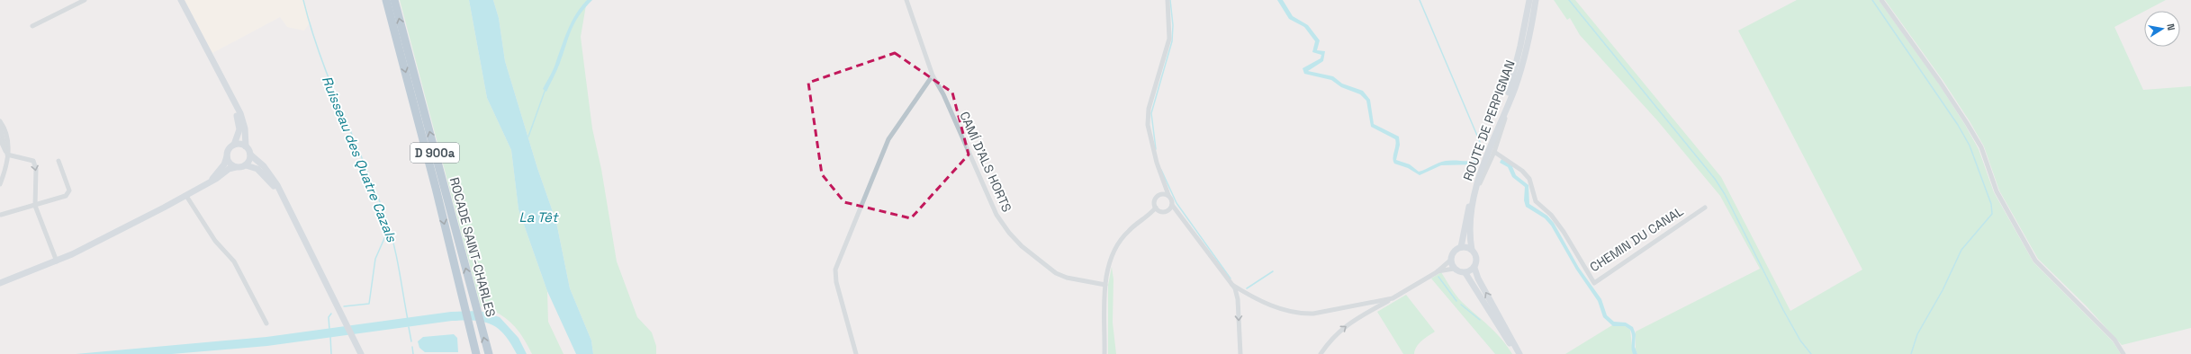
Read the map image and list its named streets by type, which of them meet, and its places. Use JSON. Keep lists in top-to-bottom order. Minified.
{"streets":{"highway":["D 900a","ROCADE SAINT-CHARLES"],"main road":["ROUTE DE PERPIGNAN"],"street":["CAMÍ D'ALS HORTS","CHEMIN DU CANAL"]},"water":["Ruisseau des Quatre Cazals","La Têt"],"north":"right"}
